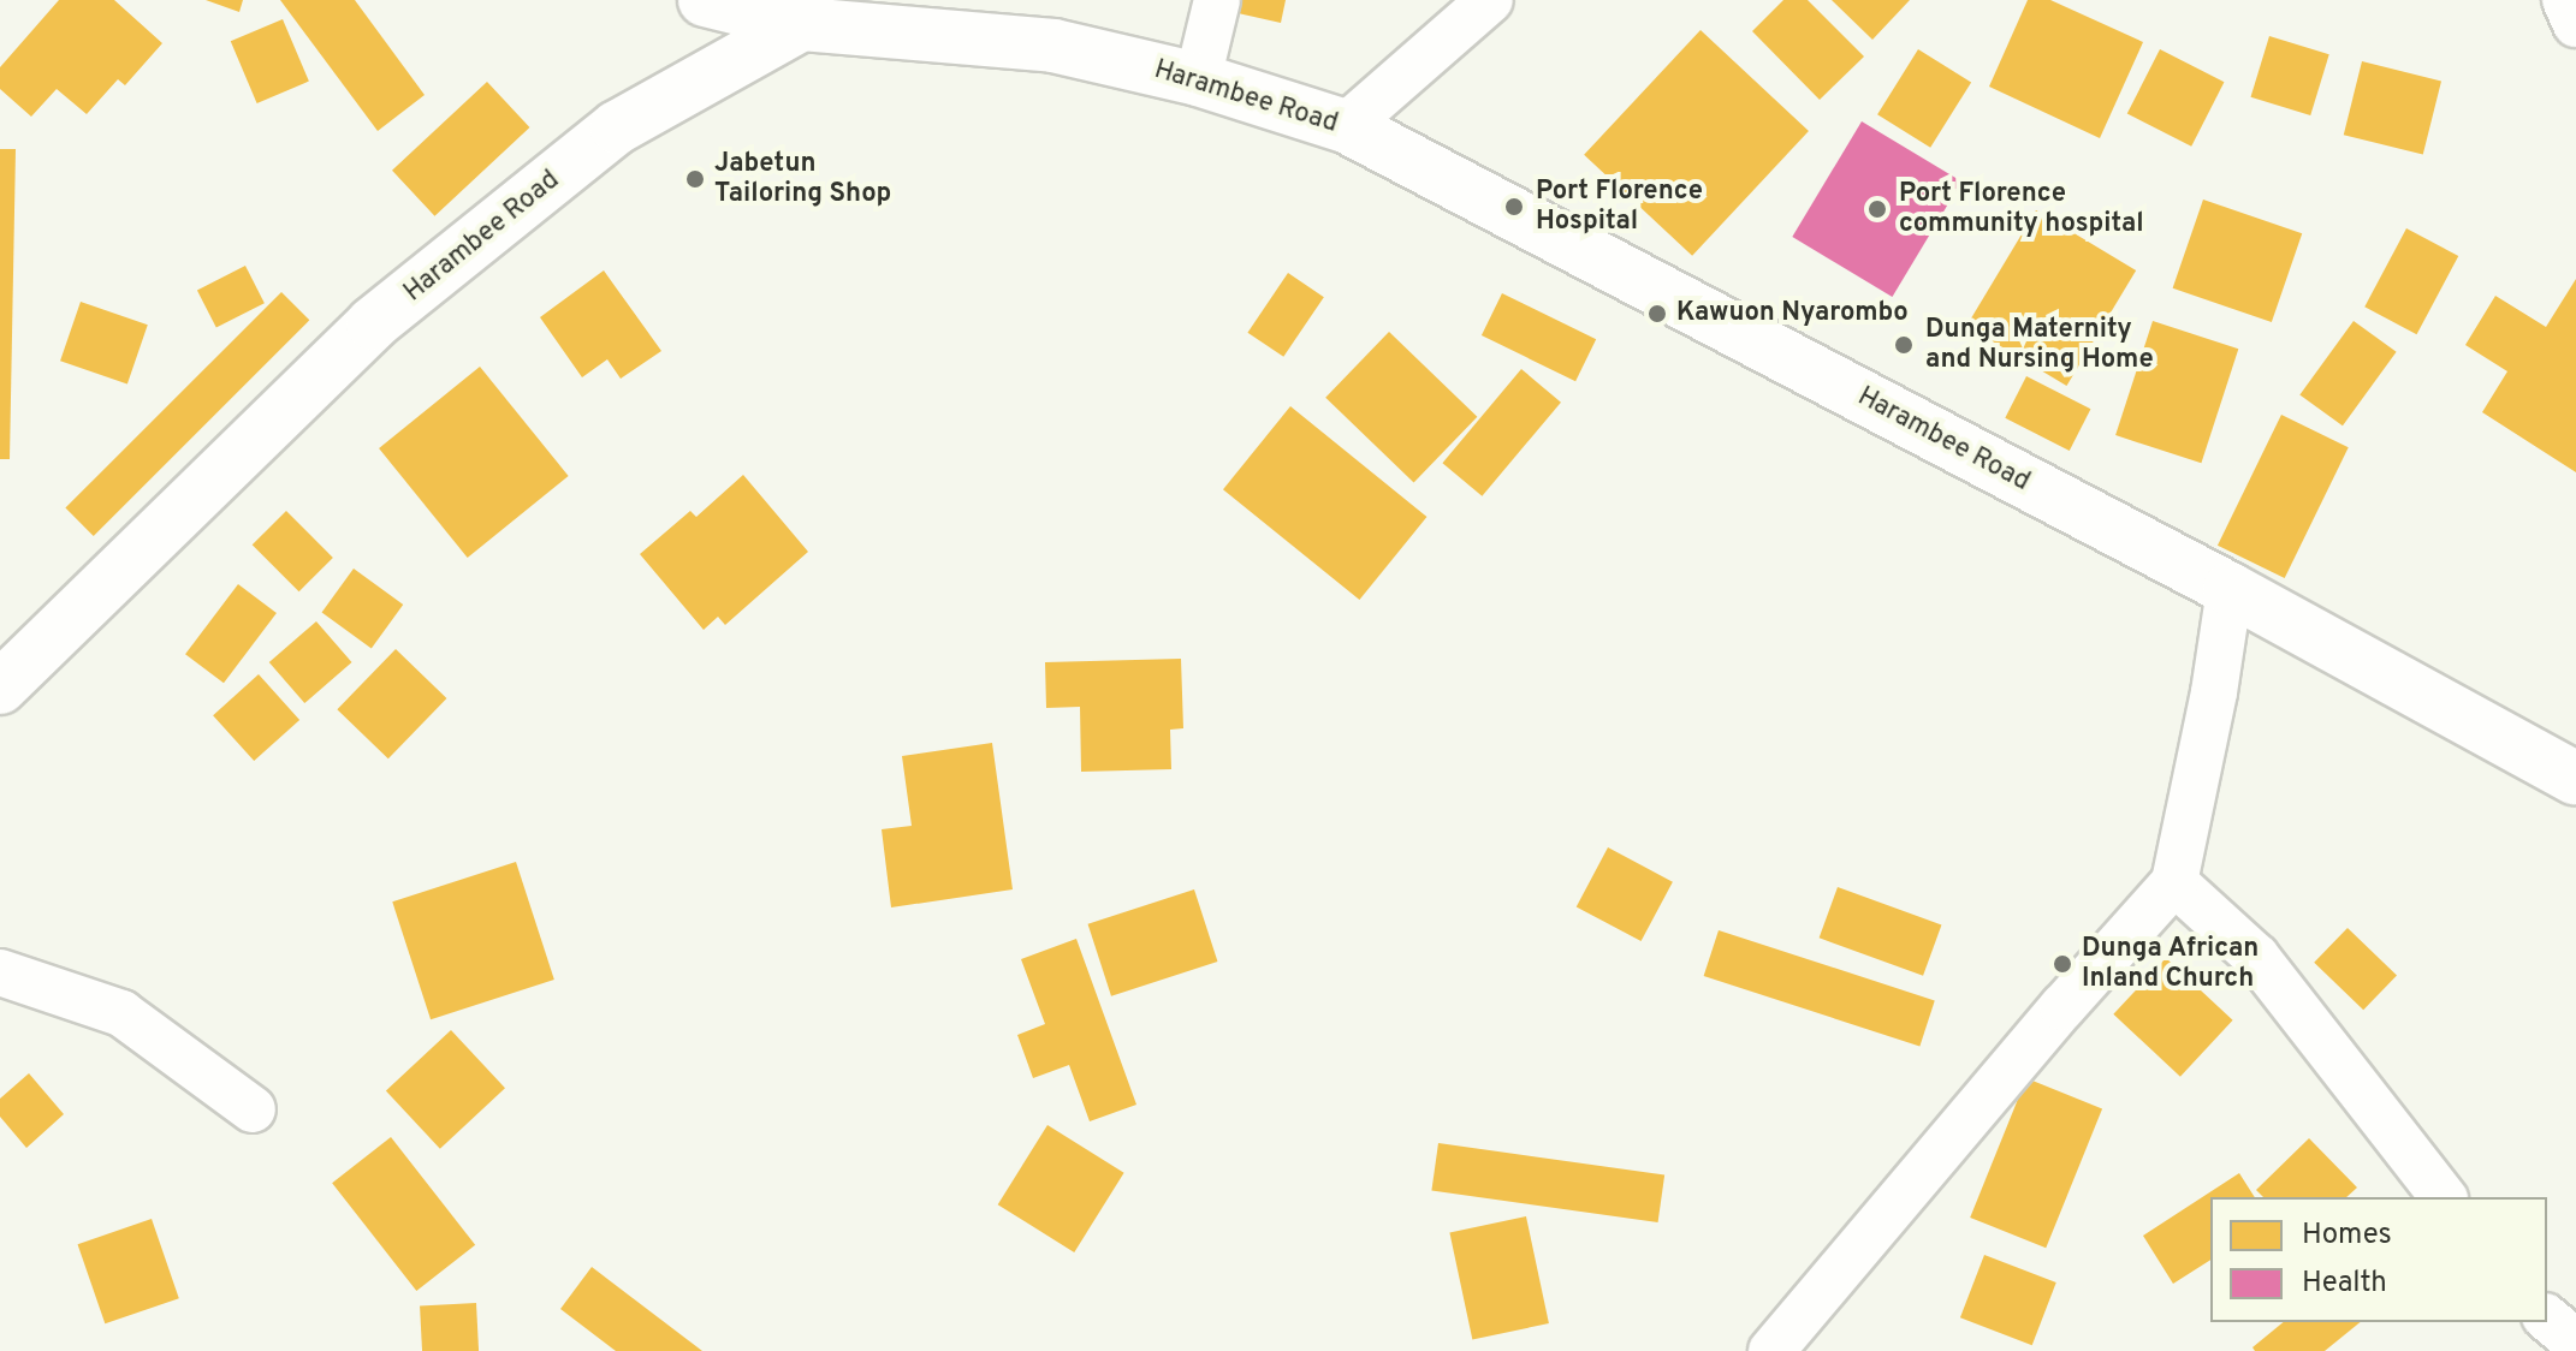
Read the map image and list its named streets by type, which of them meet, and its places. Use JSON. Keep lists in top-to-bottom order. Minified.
{"streets":{"main road":["Harambee Road"]},"places":["Jabetun Tailoring Shop","Port Florence Hospital","Port Florence community hospital","Kawuon Nyarombo","Dunga Maternity and Nursing Home","Dunga African Inland Church"],"legend":["Homes","Health"]}
